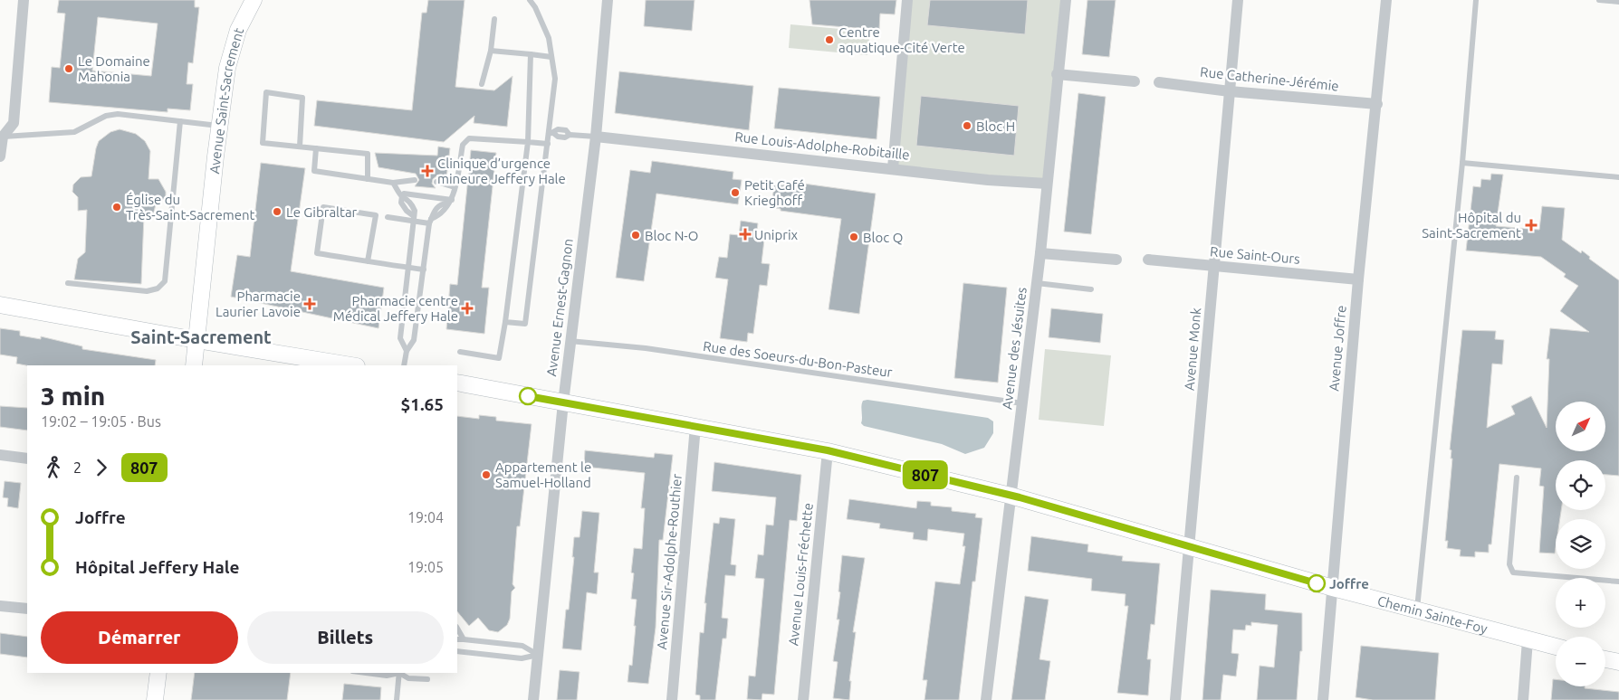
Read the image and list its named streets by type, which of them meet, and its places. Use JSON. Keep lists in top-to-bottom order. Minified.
{"streets":{"main road":["Avenue Saint-Sacrement","Chemin Sainte-Foy"],"street":["Rue Catherine-Jérémie","Rue Louis-Adolphe-Robitaille","Rue Saint-Ours","Avenue Ernest-Gagnon","Avenue des Jésuites","Avenue Joffre","Avenue Monk","Avenue Sir-Adolphe-Routhier","Avenue Louis-Fréchette"],"lane":["Rue des Soeurs-du-Bon-Pasteur"]},"crossings":[["Rue Catherine-Jérémie","Avenue Joffre"],["Rue Catherine-Jérémie","Avenue Monk"],["Rue Louis-Adolphe-Robitaille","Avenue Ernest-Gagnon"],["Rue Louis-Adolphe-Robitaille","Avenue des Jésuites"],["Rue Saint-Ours","Avenue Joffre"],["Rue Saint-Ours","Avenue Monk"],["Avenue Ernest-Gagnon","Rue des Soeurs-du-Bon-Pasteur"],["Avenue Ernest-Gagnon","Chemin Sainte-Foy"],["Avenue des Jésuites","Rue des Soeurs-du-Bon-Pasteur"],["Avenue des Jésuites","Chemin Sainte-Foy"],["Avenue Joffre","Chemin Sainte-Foy"],["Avenue Monk","Chemin Sainte-Foy"],["Avenue Sir-Adolphe-Routhier","Chemin Sainte-Foy"],["Avenue Louis-Fréchette","Chemin Sainte-Foy"]],"districts":["Saint-Sacrement"],"places":{"other":["Centre aquatique-Cité Verte","Le Domaine Mahonia","Bloc H","Petit Café Krieghoff","Église du Très-Saint-Sacrement","Le Gibraltar","Bloc N-O","Bloc Q","Appartement le Samuel-Holland","Joffre"],"health":["Clinique d’urgence mineure Jeffery Hale","Hôpital du Saint-Sacrement","Uniprix","Pharmacie Laurier Lavoie","Pharmacie centre Médical Jeffery Hale"]},"lines":["bus line 807"],"north":"top right","page":{"on_map":"807","heading":["3 min","19:02 – 19:05 · Bus","$1.65"],"map_buttons":["+","−"],"legs":["2","807"],"list":[{"name":"Joffre","value":"19:04"},{"name":"Hôpital Jeffery Hale","value":"19:05"}],"buttons":["Démarrer","Billets"]}}
